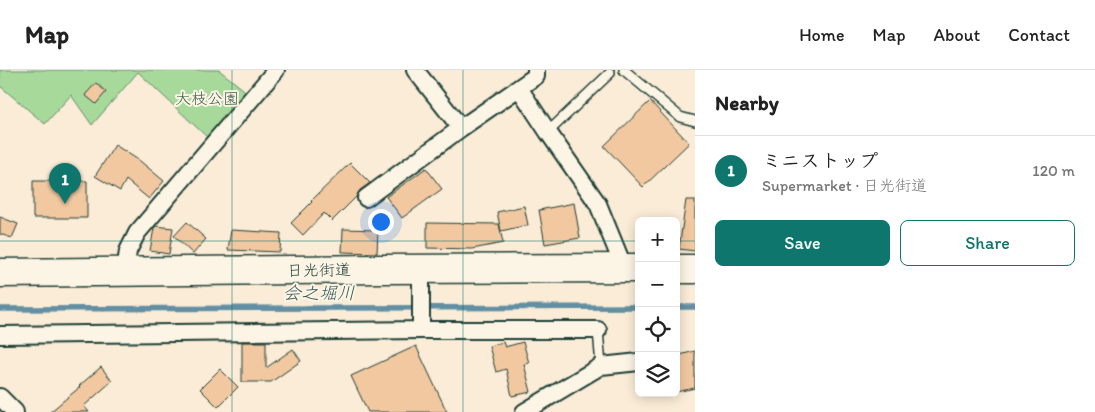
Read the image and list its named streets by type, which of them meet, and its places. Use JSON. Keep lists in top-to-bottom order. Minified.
{"streets":{"highway":["日光街道"]},"water":["会之堀川"],"parks":["大枝公園"],"page":{"header":"Map","nav":["Home","Map","About","Contact"],"heading":"Nearby","list":[{"mark":"1","name":"ミニストップ","note":"Supermarket · 日光街道","value":"120 m"}],"pins":"1","buttons":["Save","Share"],"map_buttons":["+","−"]}}
